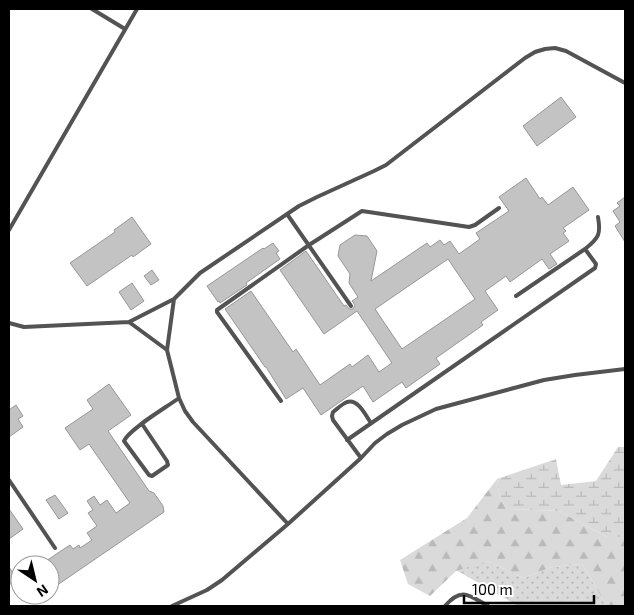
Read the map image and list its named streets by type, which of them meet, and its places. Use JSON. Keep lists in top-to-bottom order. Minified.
{"scale_bar":"100 m","north":"bottom right"}
